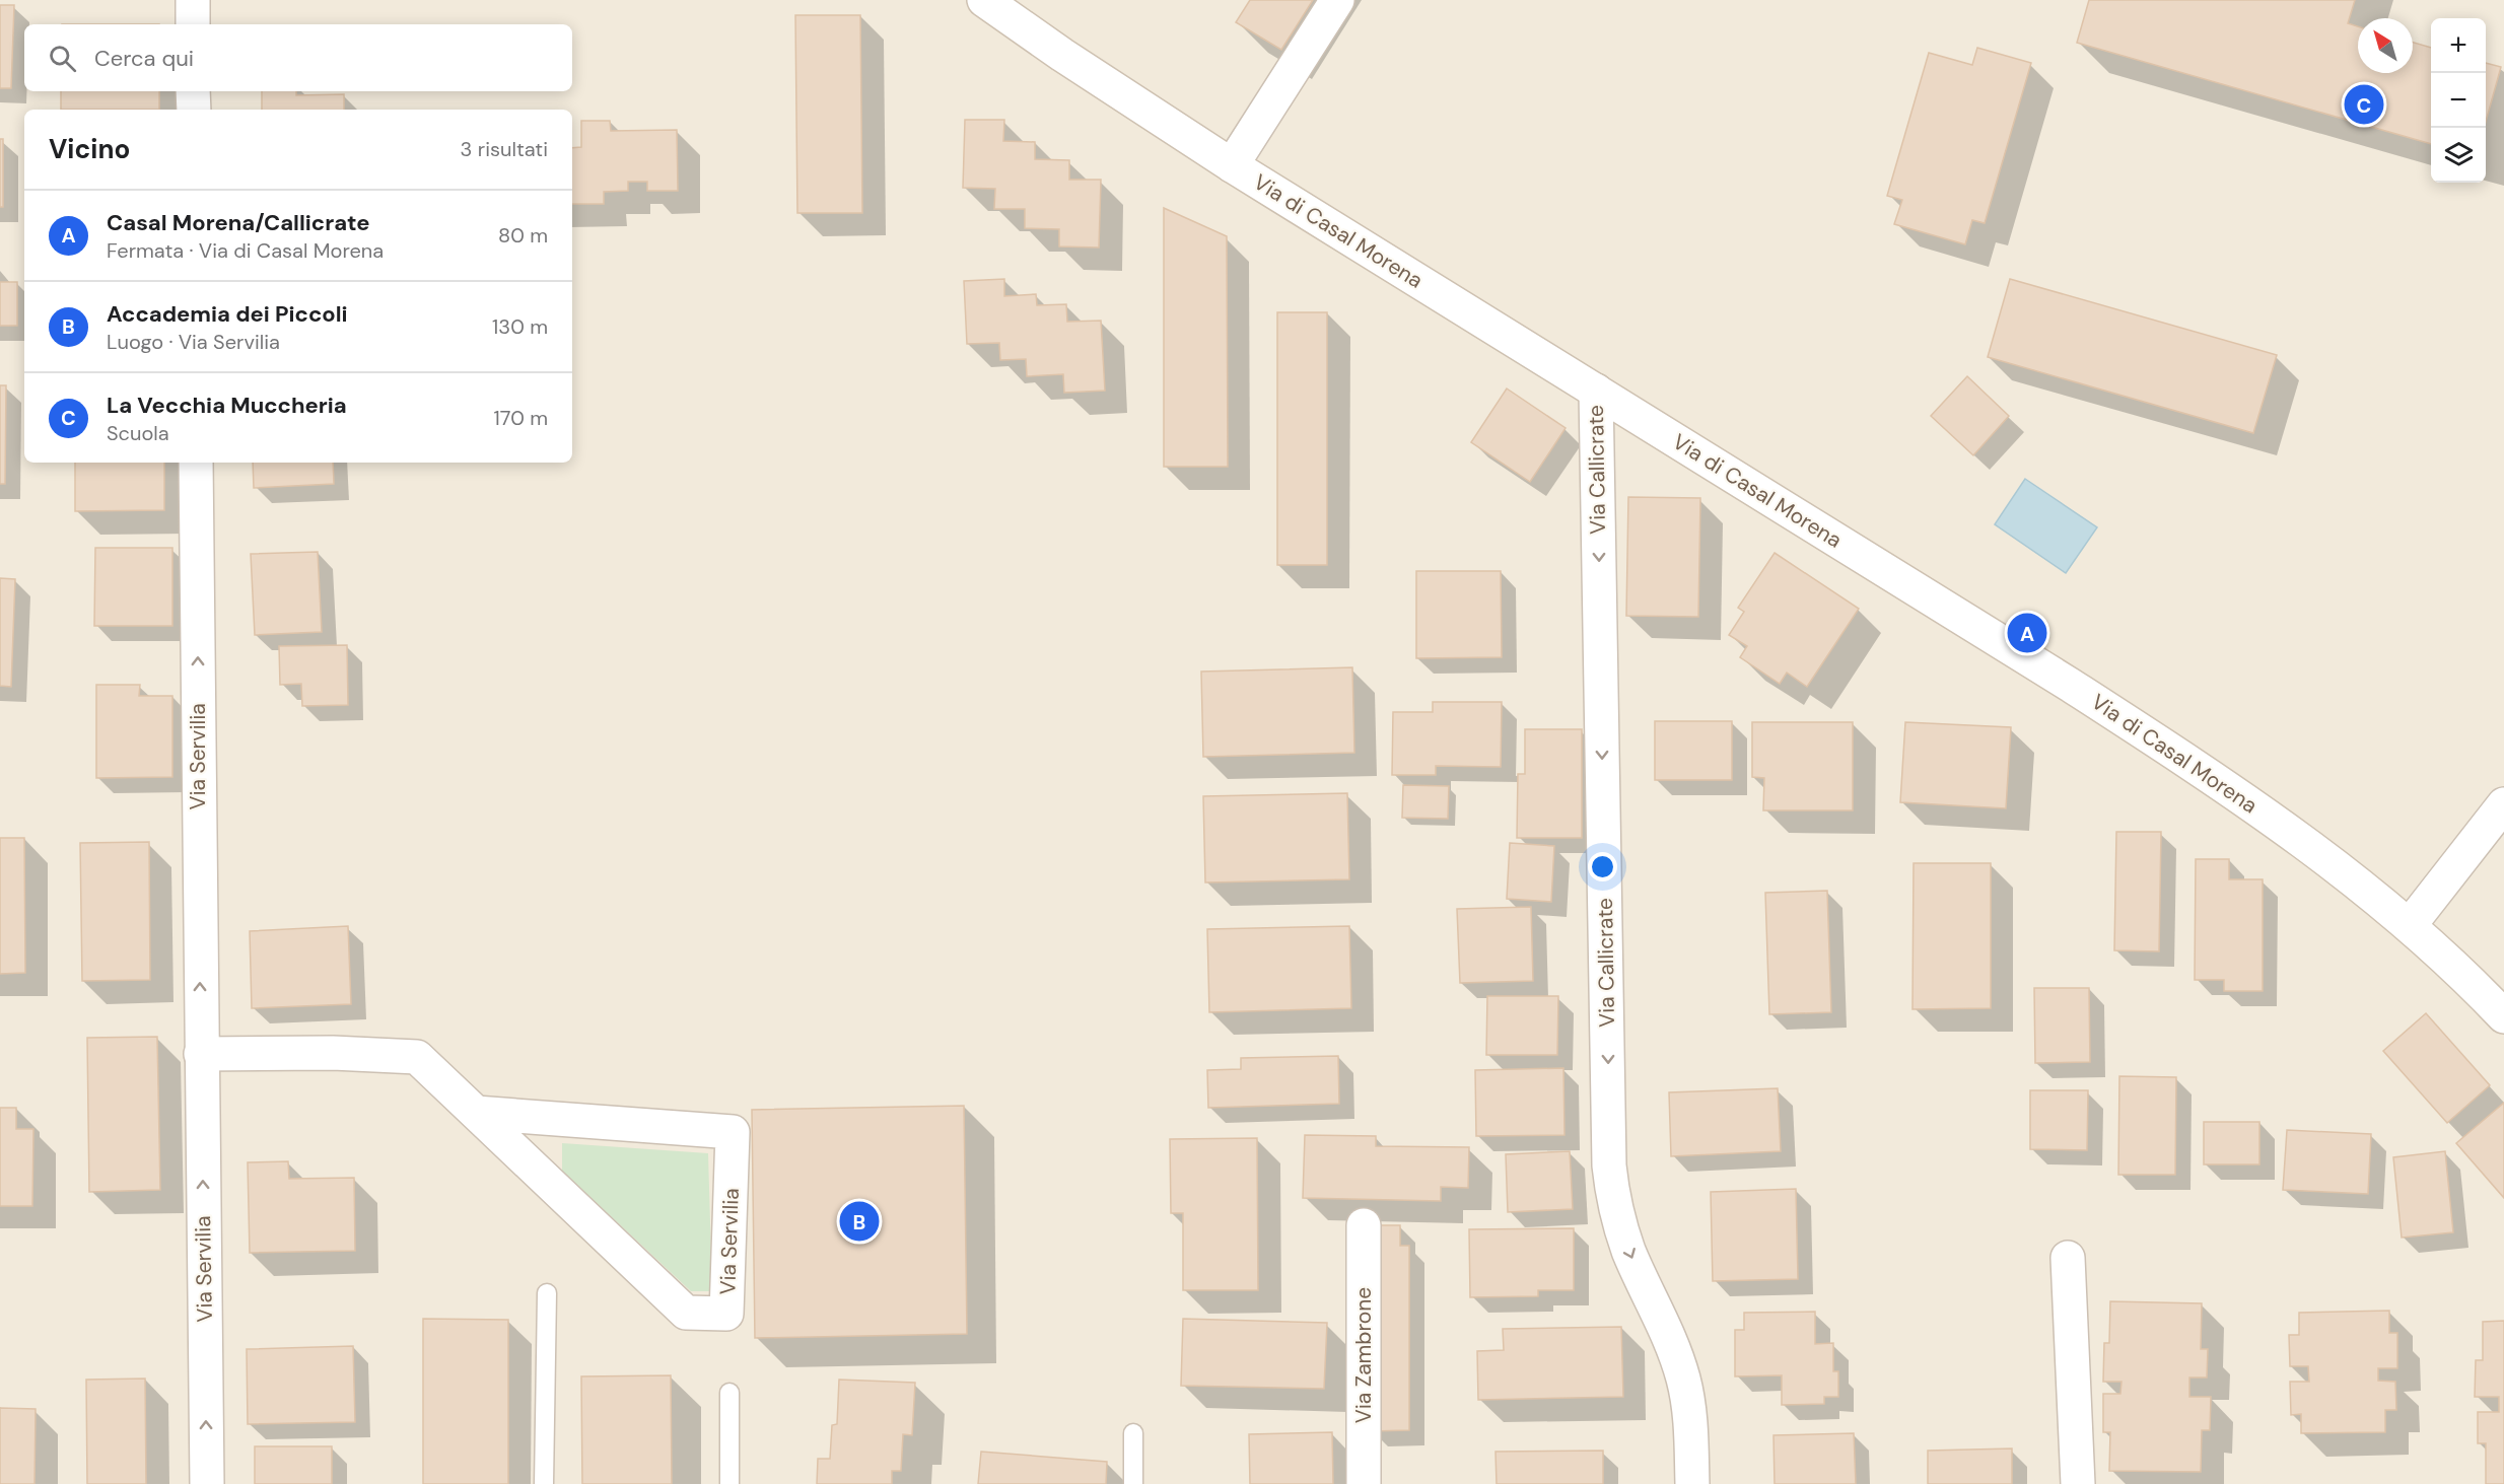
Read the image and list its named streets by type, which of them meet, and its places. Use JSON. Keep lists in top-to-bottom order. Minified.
{"streets":{"street":["Via di Casal Morena","Via Callicrate","Via Servilia","Via Zambrone"]},"crossings":[["Via di Casal Morena","Via Callicrate"]],"one_way":["Via Callicrate","Via Servilia"],"north":"top left","page":{"map_buttons":["+","−"],"search":"Cerca qui","pins":["C","A","B"],"heading":["Vicino","3 risultati"],"list":[{"mark":"A","name":"Casal Morena/Callicrate","note":"Fermata · Via di Casal Morena","value":"80 m"},{"mark":"B","name":"Accademia dei Piccoli","note":"Luogo · Via Servilia","value":"130 m"},{"mark":"C","name":"La Vecchia Muccheria","note":"Scuola","value":"170 m"}]}}
